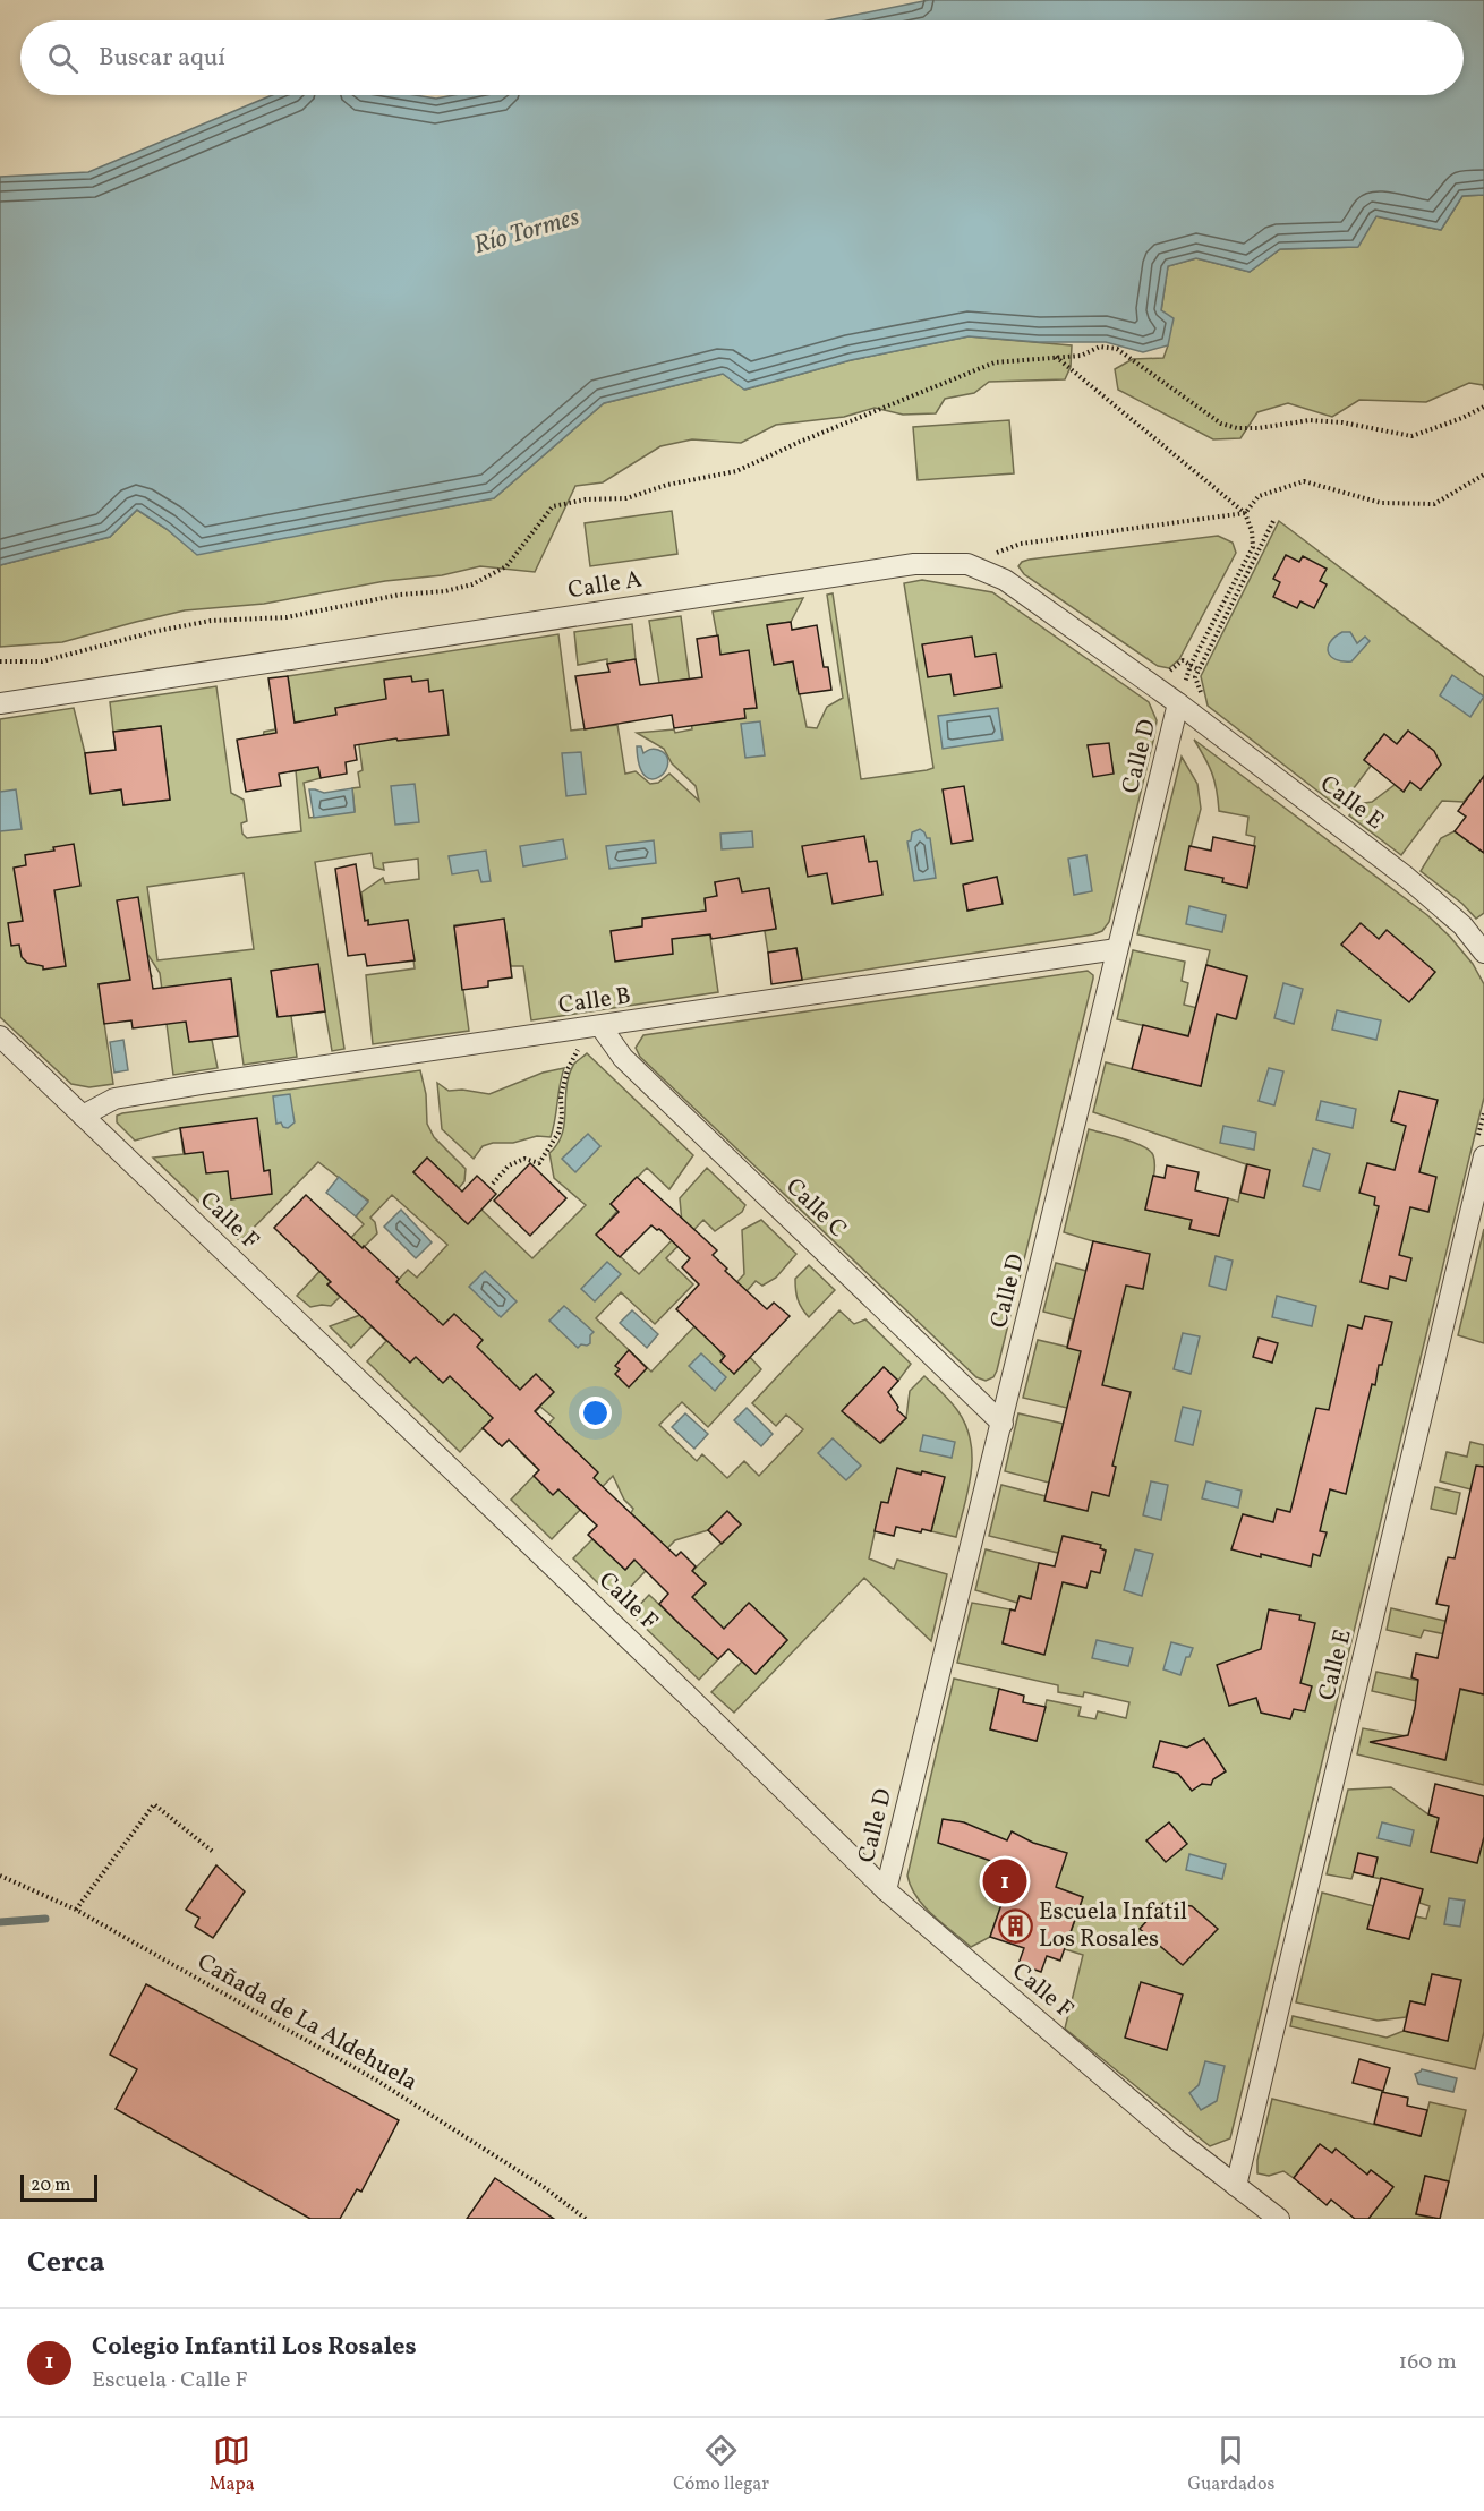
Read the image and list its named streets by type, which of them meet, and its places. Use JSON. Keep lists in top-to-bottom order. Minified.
{"streets":{"street":["Calle A","Calle D","Calle E","Calle B","Calle C","Calle F"],"path":["Cañada de La Aldehuela"]},"crossings":[["Calle A","Calle D"],["Calle A","Calle E"],["Calle D","Calle E"],["Calle D","Calle B"],["Calle D","Calle C"],["Calle D","Calle F"],["Calle E","Calle F"],["Calle B","Calle C"],["Calle B","Calle F"]],"water":["Río Tormes"],"places":{"building":["Escuela Infatil Los Rosales"]},"scale_bar":"20 m","page":{"search":"Buscar aquí","pins":"1","scale":"20 m","heading":"Cerca","list":[{"mark":"1","name":"Colegio Infantil Los Rosales","note":"Escuela · Calle F","value":"160 m"}],"nav":["Mapa","Cómo llegar","Guardados"]}}
